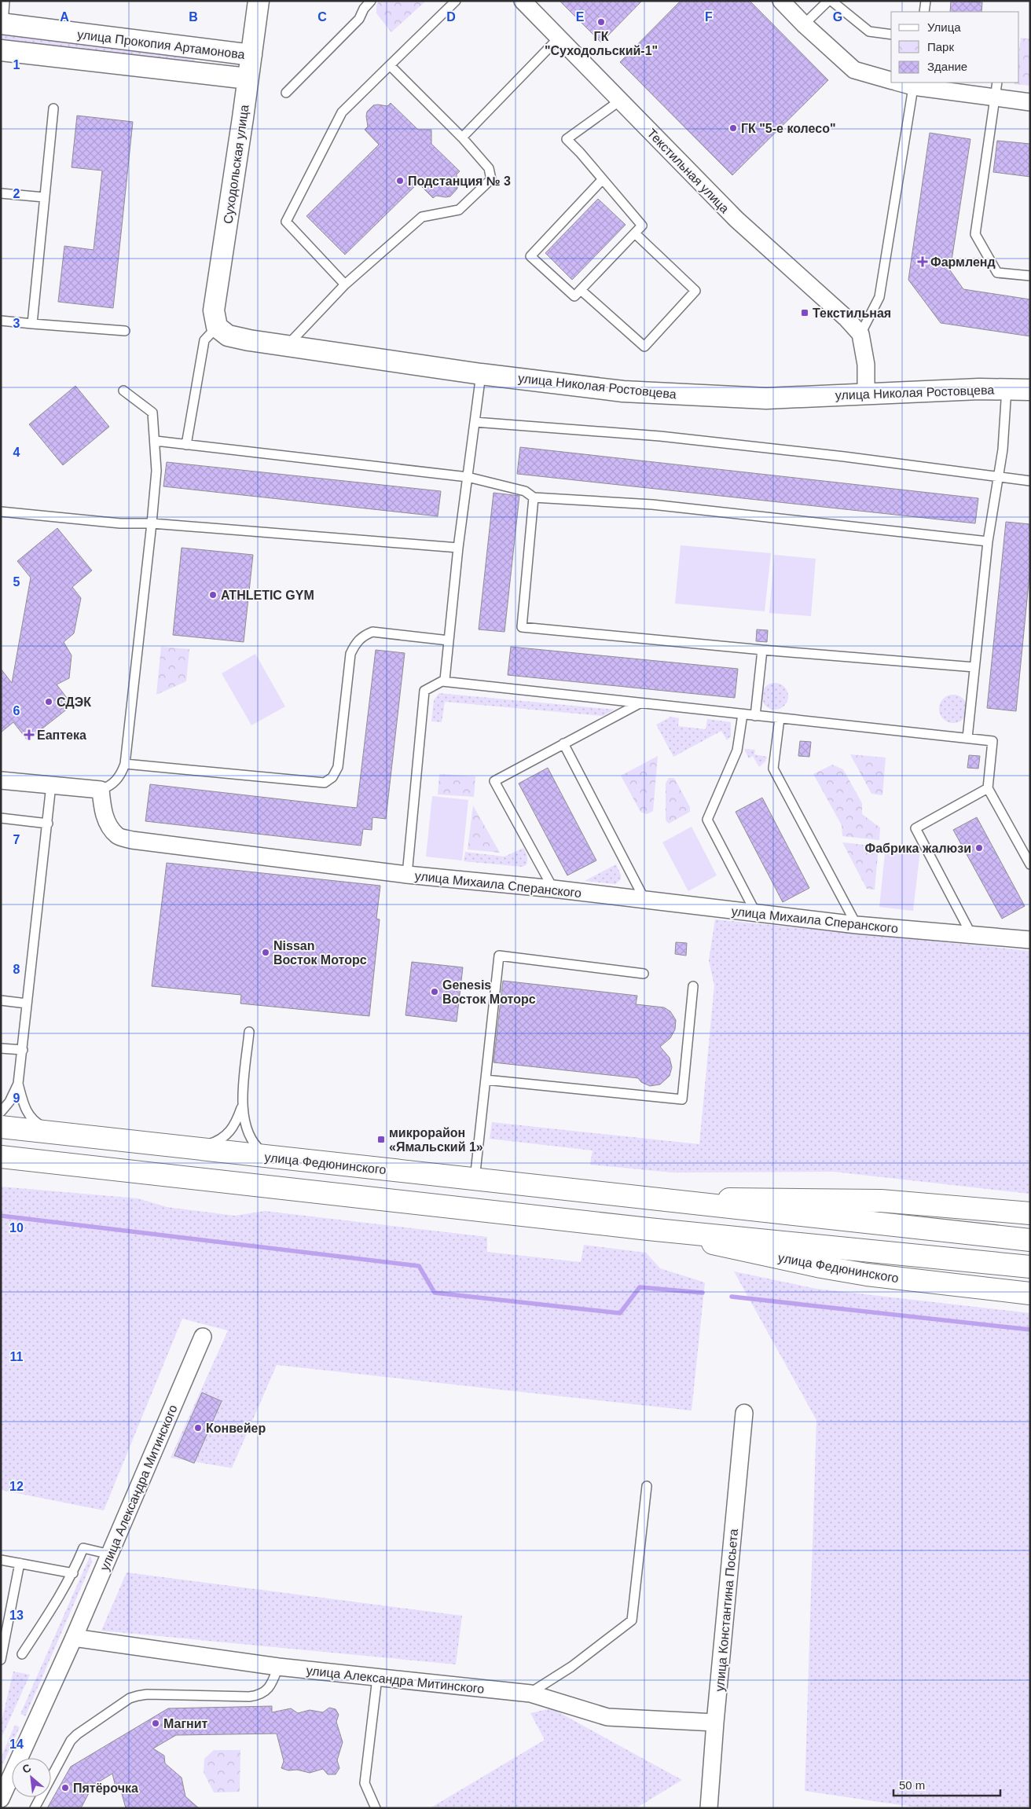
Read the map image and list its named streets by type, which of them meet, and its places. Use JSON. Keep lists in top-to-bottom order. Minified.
{"streets":{"main road":["улица Федюнинского"],"street":["улица Прокопия Артамонова","Суходольская улица","Текстильная улица","улица Николая Ростовцева","улица Михаила Сперанского","улица Александра Митинского","улица Константина Посьета"]},"crossings":[["улица Прокопия Артамонова","Суходольская улица"],["Суходольская улица","улица Николая Ростовцева"],["улица Александра Митинского","улица Константина Посьета"]],"places":{"other":["ГК \"Суходольский-1\"","ГК \"5-е колесо\"","Подстанция № 3","ATHLETIC GYM","СДЭК","Фабрика жалюзи","Nissan Восток Моторс","Genesis Восток Моторс","Конвейер","Магнит","Пятёрочка"],"health":["Фармленд","Еаптека"],"transit":["Текстильная","микрорайон «Ямальский 1»"]},"legend":["Улица","Парк","Здание"],"scale_bar":"50 m","north":"top left","grid":{"columns":["A","B","C","D","E","F","G"],"rows":["1","2","3","4","5","6","7","8","9","10","11","12","13","14"]}}
